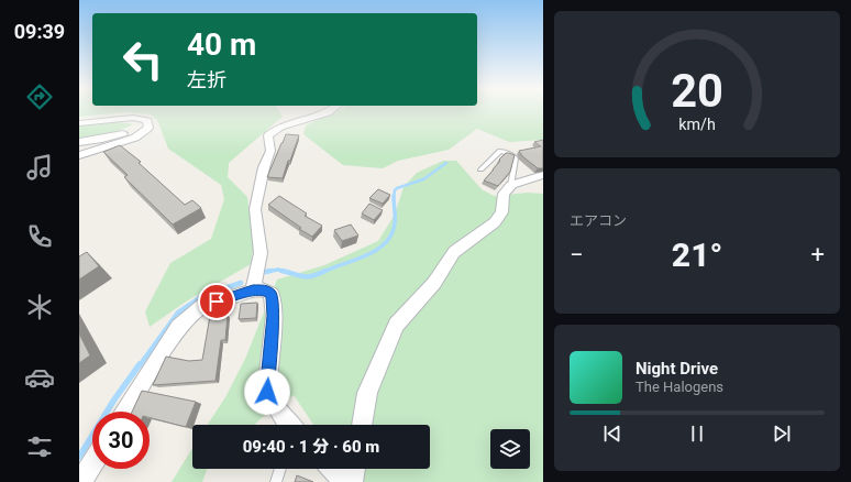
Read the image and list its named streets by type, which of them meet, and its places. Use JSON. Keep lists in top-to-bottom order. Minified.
{"page":{"tabs":"09:39","turn":["40 m","左折"],"tile":"エアコン","heat":["−","21°","+"],"song":["Night Drive","The Halogens"],"limit":"30","trip":"09:40 · 1 分 · 60 m","gauge":["20","km/h"]}}
